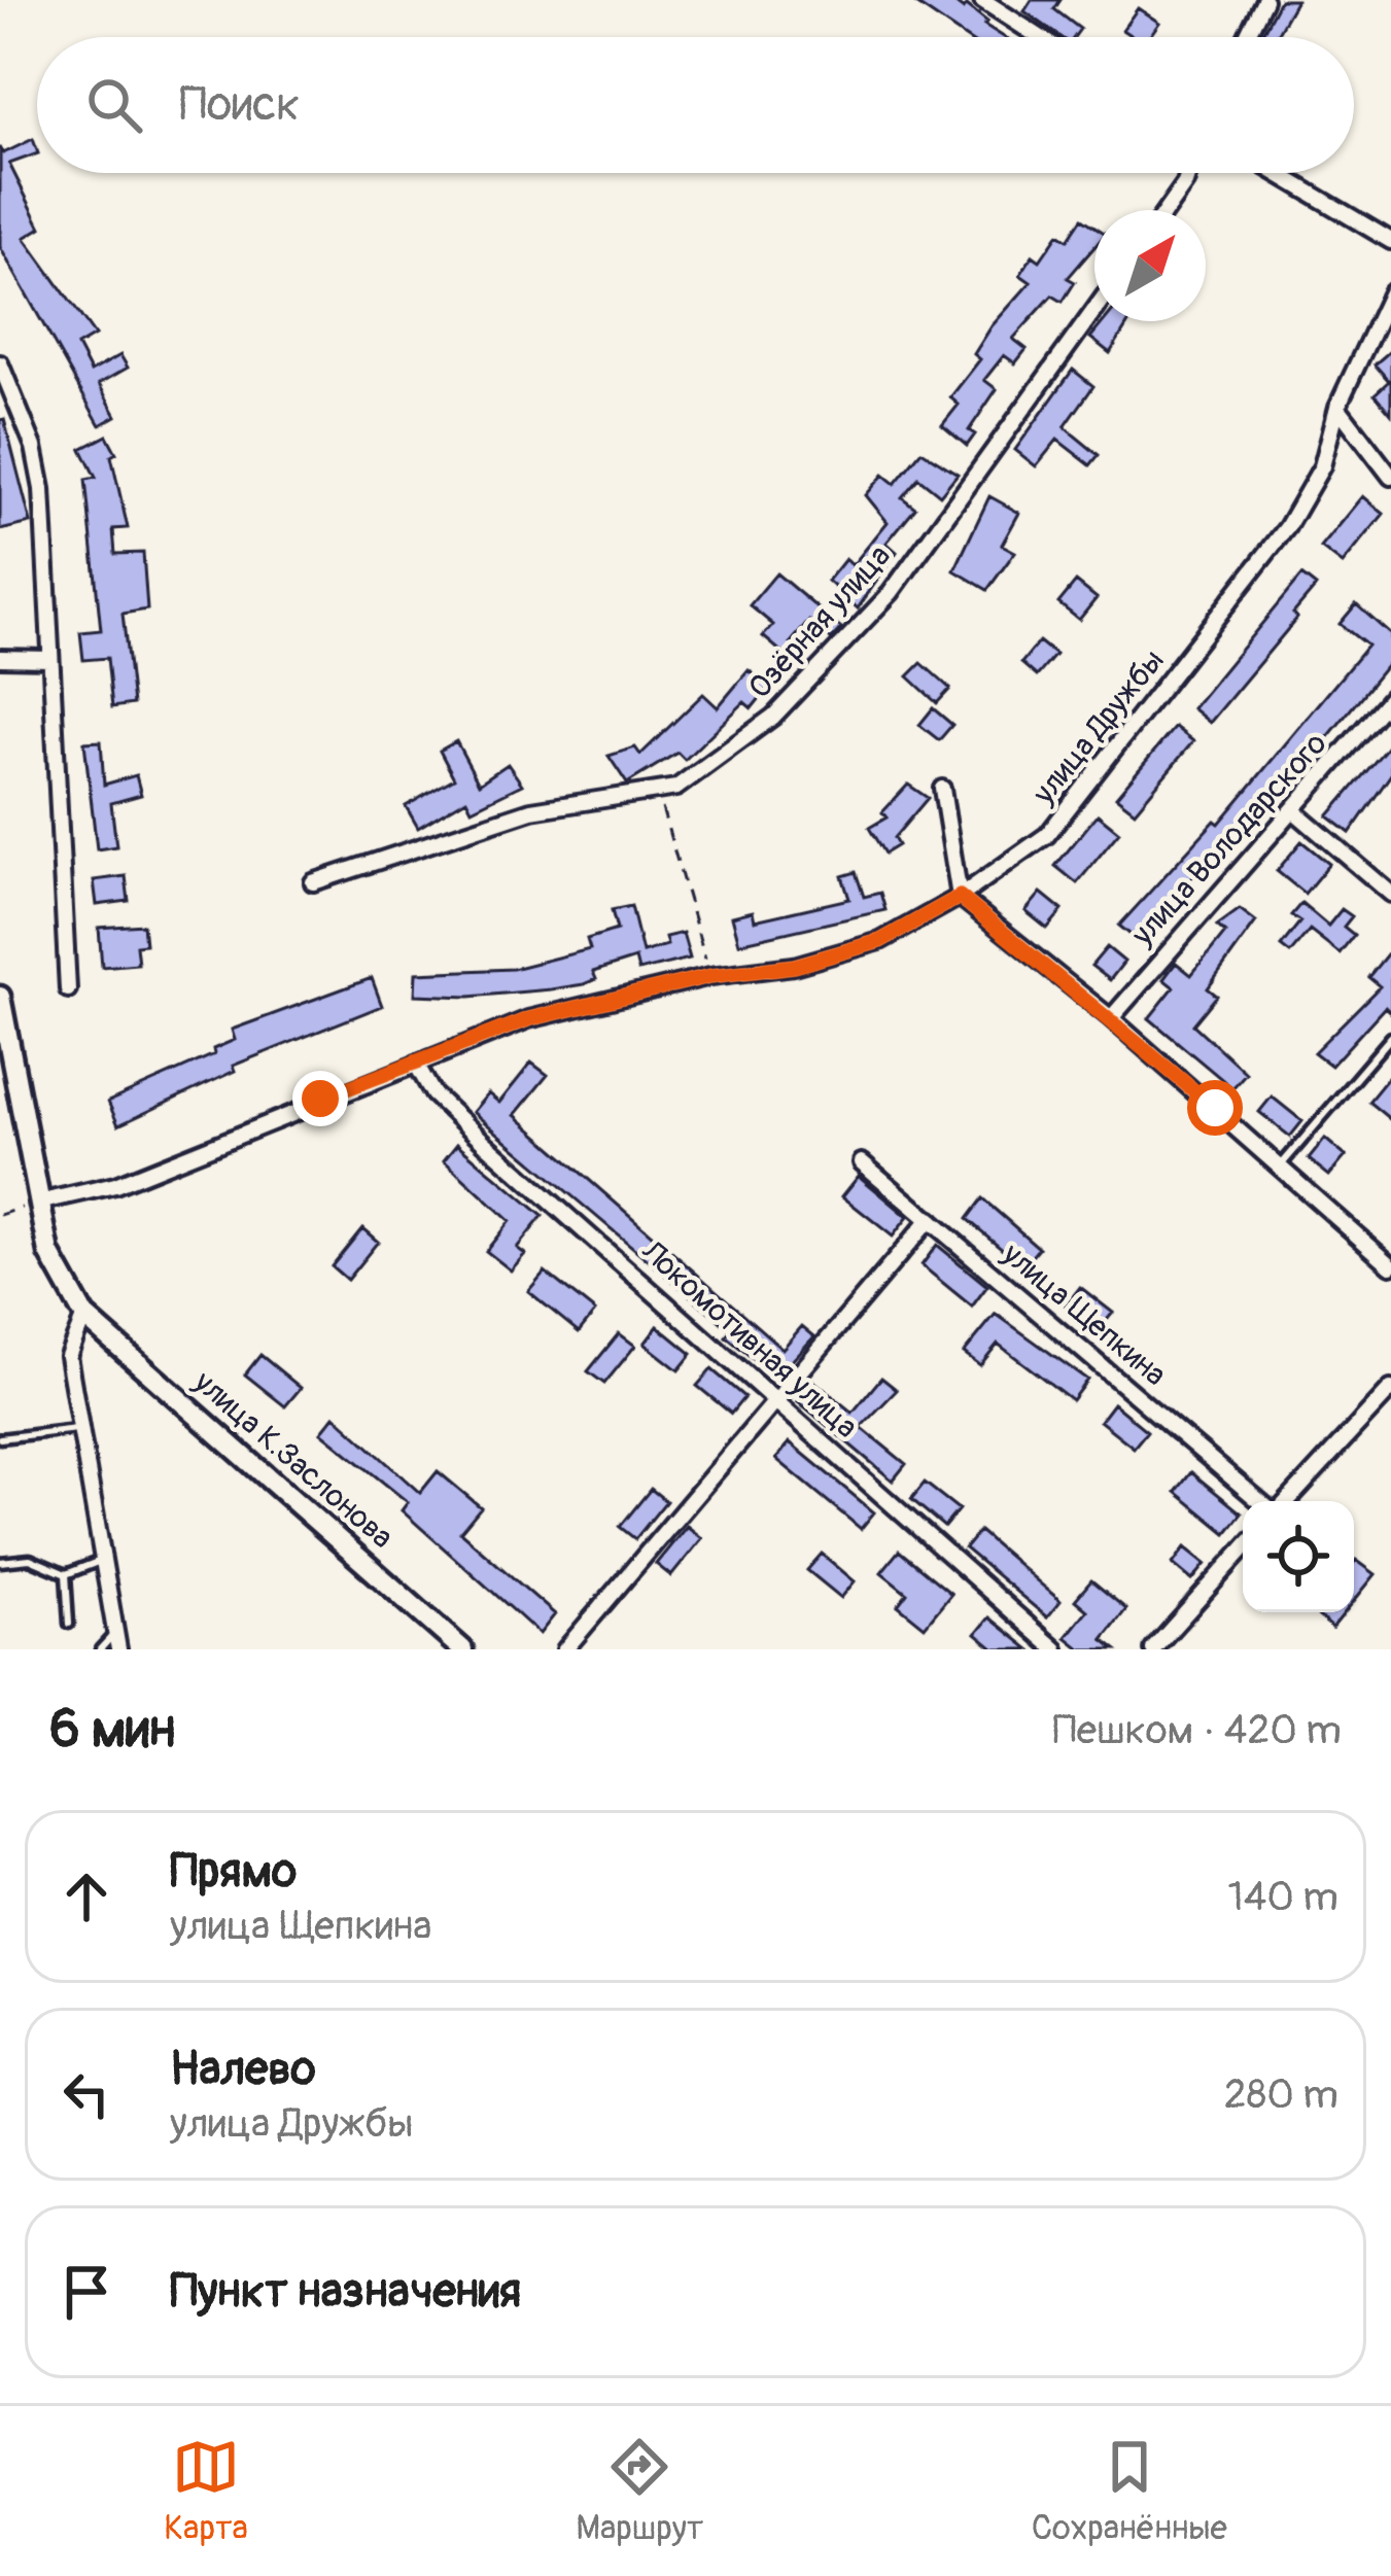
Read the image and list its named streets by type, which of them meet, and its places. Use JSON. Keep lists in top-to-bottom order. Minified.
{"streets":{"street":["Озёрная улица","улица Дружбы","улица Володарского","улица Щепкина","Локомотивная улица","улица К.Заслонова"]},"crossings":[["улица Дружбы","Локомотивная улица"],["улица Дружбы","улица К.Заслонова"]],"north":"top right","page":{"search":"Поиск","heading":["6 мин","Пешком · 420 m"],"list":[["Прямо","улица Щепкина","140 m"],["Налево","улица Дружбы","280 m"],"Пункт назначения"],"nav":["Карта","Маршрут","Сохранённые"]}}
